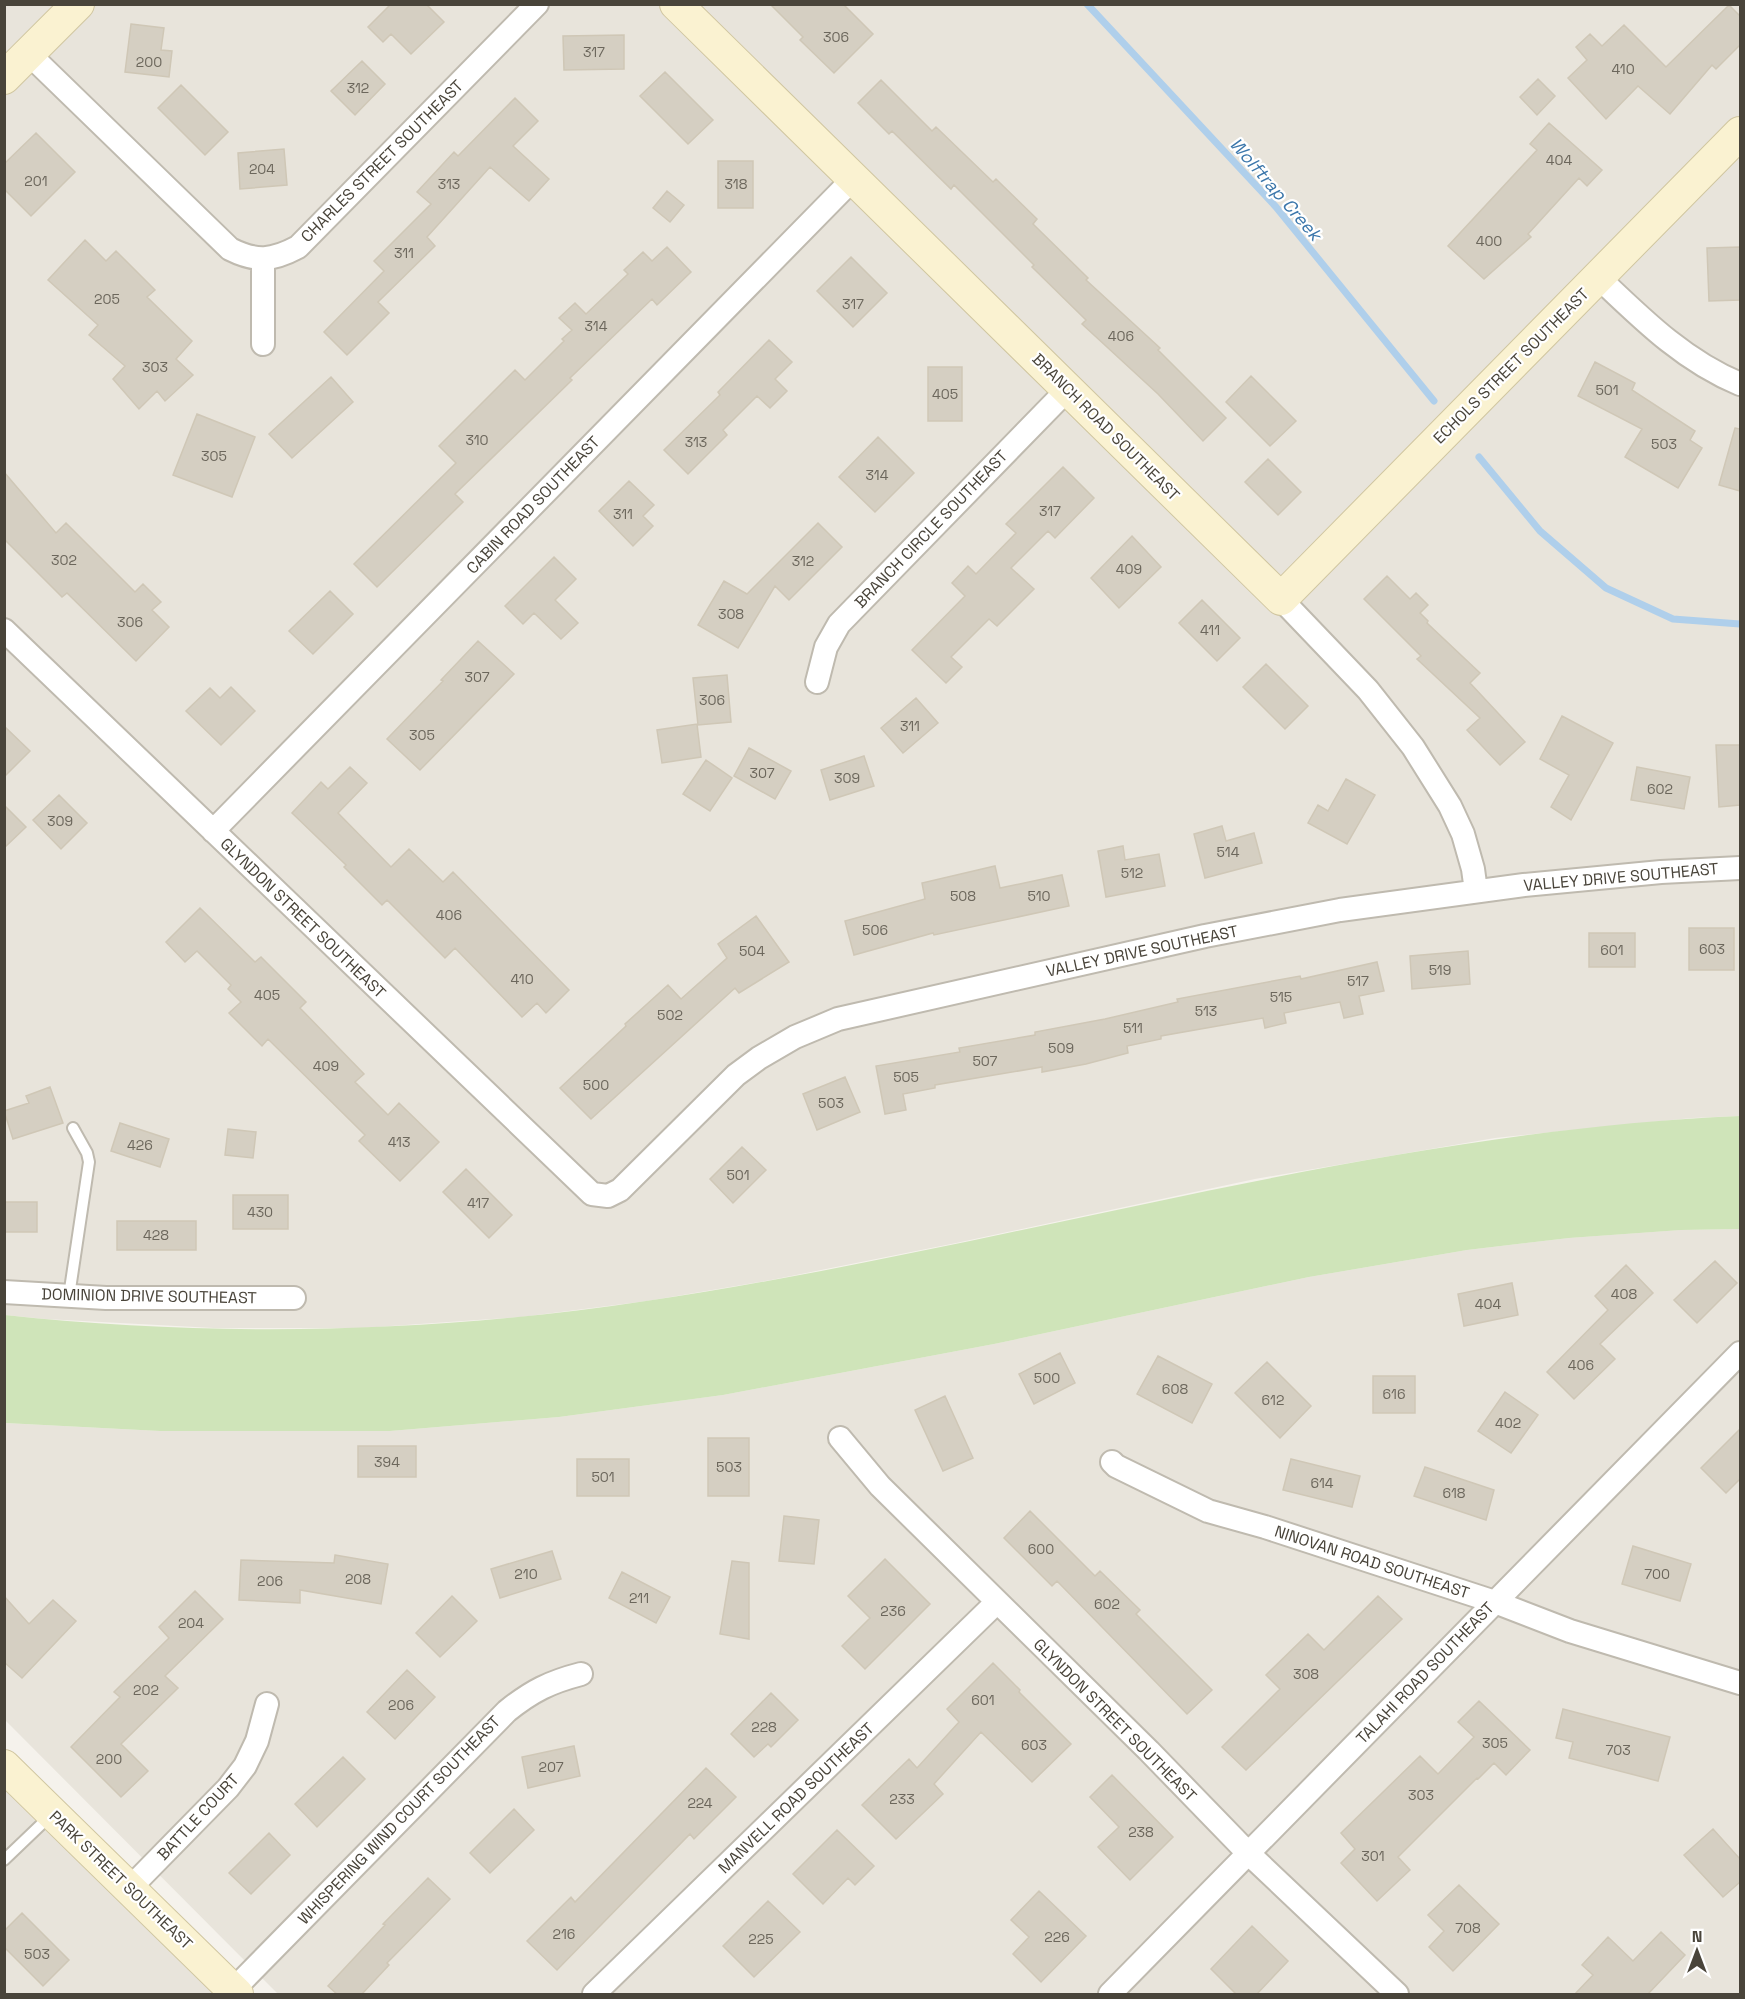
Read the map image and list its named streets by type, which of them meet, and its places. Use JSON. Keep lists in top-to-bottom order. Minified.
{"streets":{"street":["CHARLES STREET SOUTHEAST","ECHOLS STREET SOUTHEAST","BRANCH ROAD SOUTHEAST","CABIN ROAD SOUTHEAST","BRANCH CIRCLE SOUTHEAST","VALLEY DRIVE SOUTHEAST","GLYNDON STREET SOUTHEAST","DOMINION DRIVE SOUTHEAST","NINOVAN ROAD SOUTHEAST","TALAHI ROAD SOUTHEAST","MANVELL ROAD SOUTHEAST","BATTLE COURT","WHISPERING WIND COURT SOUTHEAST","PARK STREET SOUTHEAST"]},"crossings":[["ECHOLS STREET SOUTHEAST","BRANCH ROAD SOUTHEAST"],["BRANCH ROAD SOUTHEAST","CABIN ROAD SOUTHEAST"],["BRANCH ROAD SOUTHEAST","BRANCH CIRCLE SOUTHEAST"],["BRANCH ROAD SOUTHEAST","VALLEY DRIVE SOUTHEAST"],["CABIN ROAD SOUTHEAST","GLYNDON STREET SOUTHEAST"],["VALLEY DRIVE SOUTHEAST","GLYNDON STREET SOUTHEAST"],["GLYNDON STREET SOUTHEAST","TALAHI ROAD SOUTHEAST"],["GLYNDON STREET SOUTHEAST","MANVELL ROAD SOUTHEAST"],["NINOVAN ROAD SOUTHEAST","TALAHI ROAD SOUTHEAST"],["BATTLE COURT","PARK STREET SOUTHEAST"],["WHISPERING WIND COURT SOUTHEAST","PARK STREET SOUTHEAST"]],"water":["Wolftrap Creek"],"house_numbers":["306","317","200","410","312","404","204","201","313","318","400","311","205","317","314","406","303","501","405","310","313","503","305","314","317","311","302","312","409","308","306","411","307","306","311","305","307","309","602","309","514","512","508","510","406","506","603","601","504","519","410","517","405","515","513","502","511","509","507","409","505","500","503","413","426","501","417","430","428","408","404","406","500","608","616","612","402","394","503","501","614","618","600","210","700","208","206","211","602","236","204","308","202","601","206","228","305","603","703","200","207","303","233","224","238","301","708","216","226","225","503"],"north":"top"}
